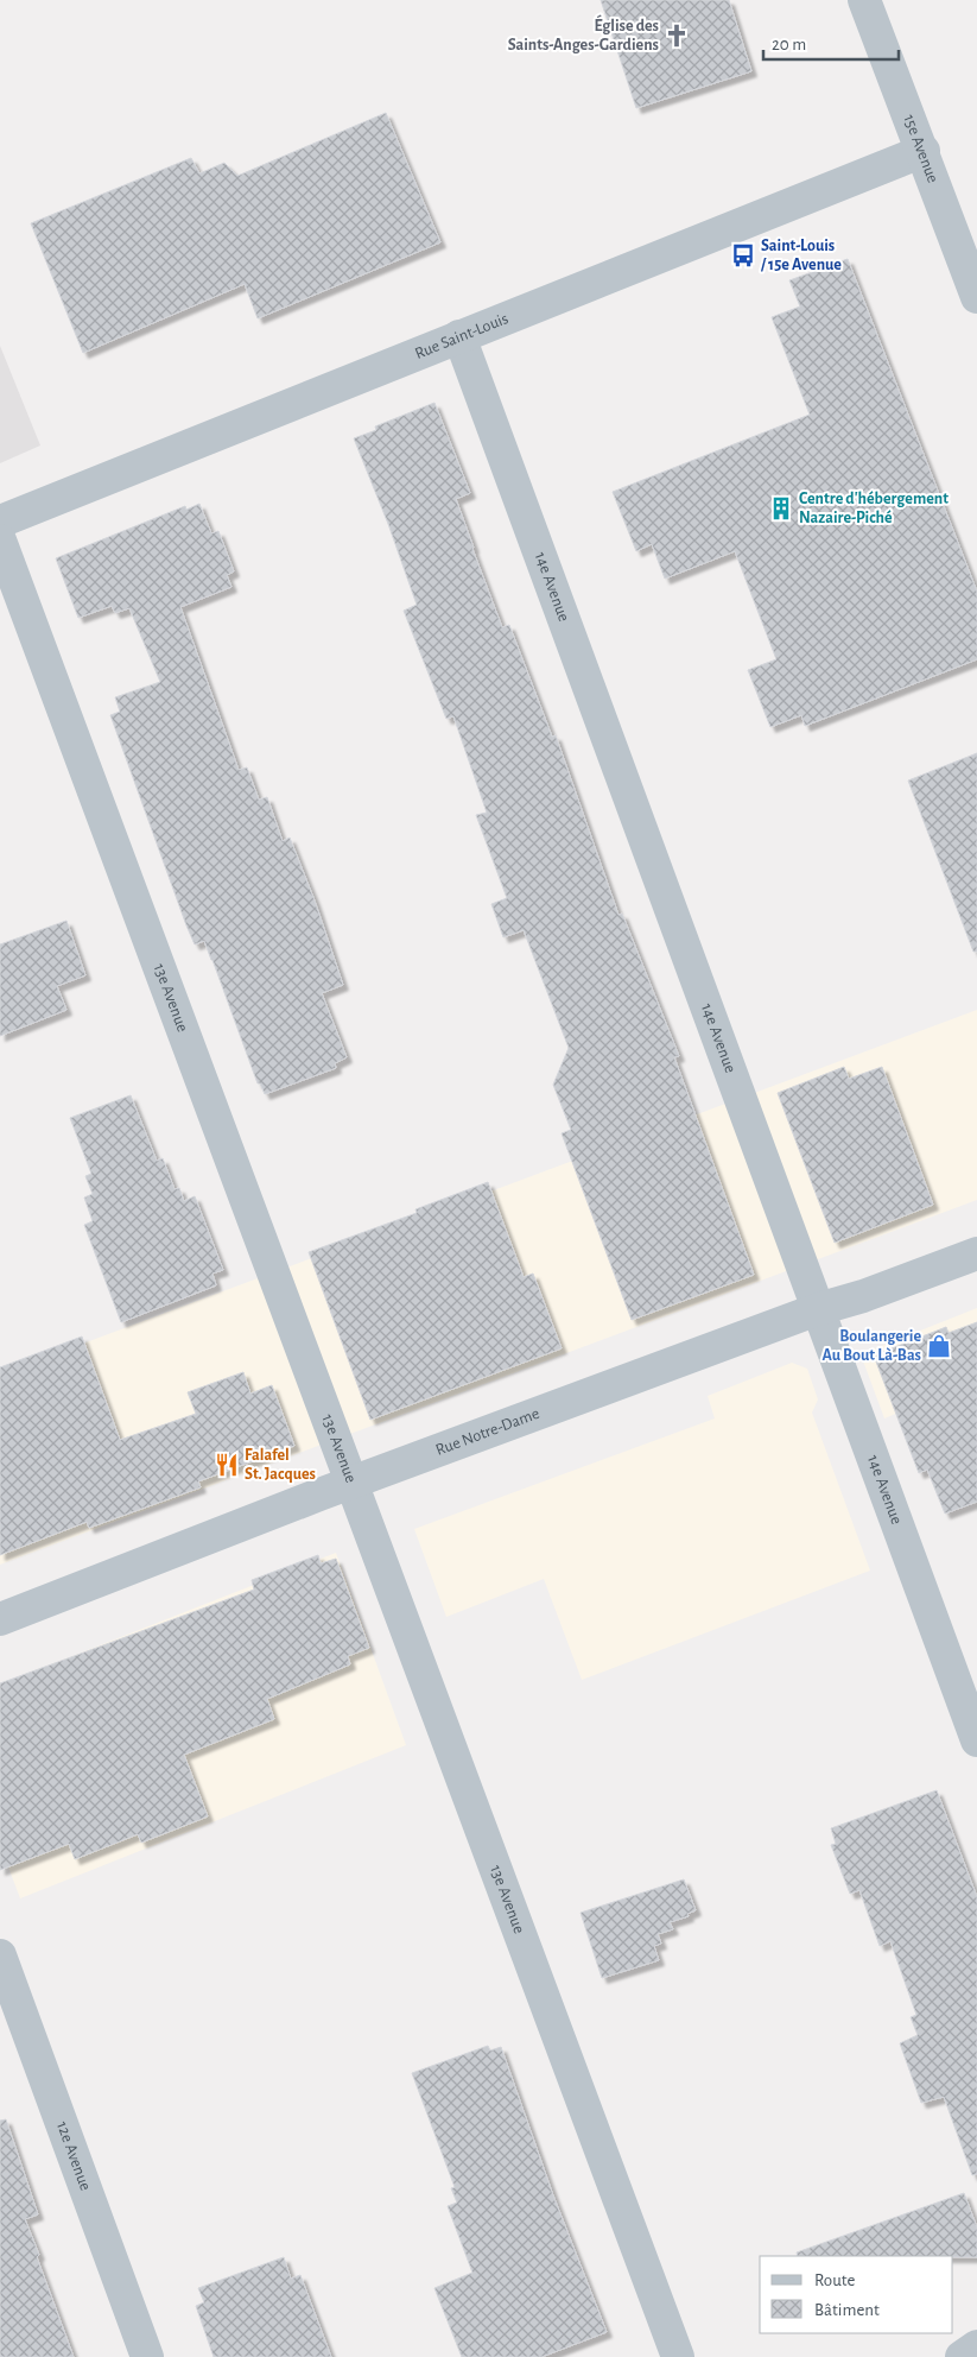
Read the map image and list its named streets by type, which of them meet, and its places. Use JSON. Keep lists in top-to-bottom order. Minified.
{"streets":{"street":["15e Avenue","Rue Saint-Louis","14e Avenue","13e Avenue","Rue Notre-Dame","12e Avenue"]},"crossings":[["15e Avenue","Rue Saint-Louis"],["Rue Saint-Louis","14e Avenue"],["14e Avenue","Rue Notre-Dame"],["13e Avenue","Rue Notre-Dame"]],"places":{"church":["Église des Saints-Anges-Gardiens"],"bus stop":["Saint-Louis / 15e Avenue"],"building":["Centre d'hébergement Nazaire-Piché"],"shop":["Boulangerie Au Bout Là-Bas"],"restaurant":["Falafel St. Jacques"]},"legend":["Route","Bâtiment"],"scale_bar":"20 m"}
